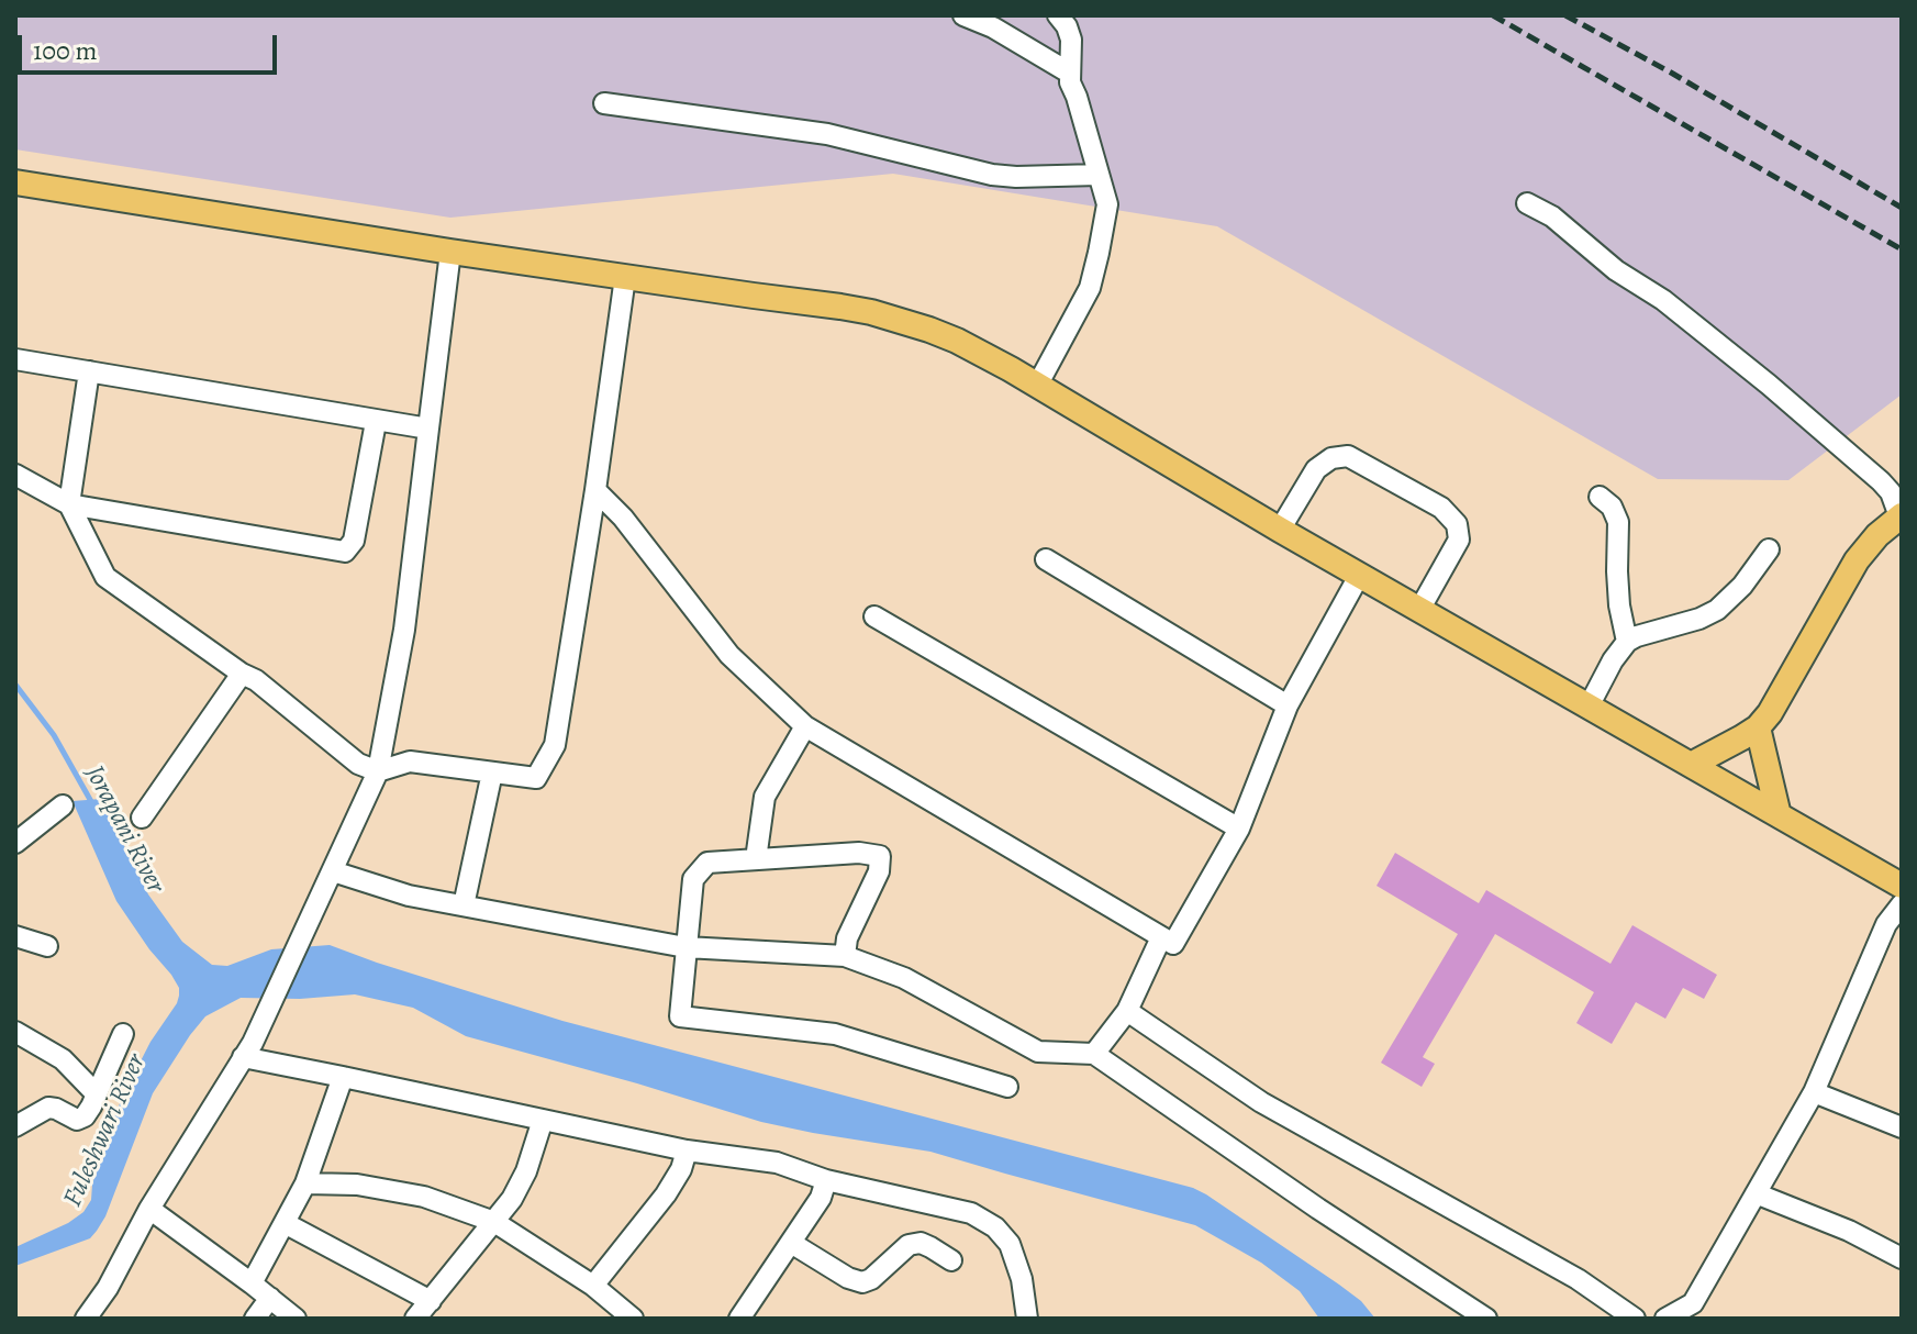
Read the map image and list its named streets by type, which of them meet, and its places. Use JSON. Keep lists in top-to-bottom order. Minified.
{"water":["Jorapani River","Fuleshwari River"],"scale_bar":"100 m"}
